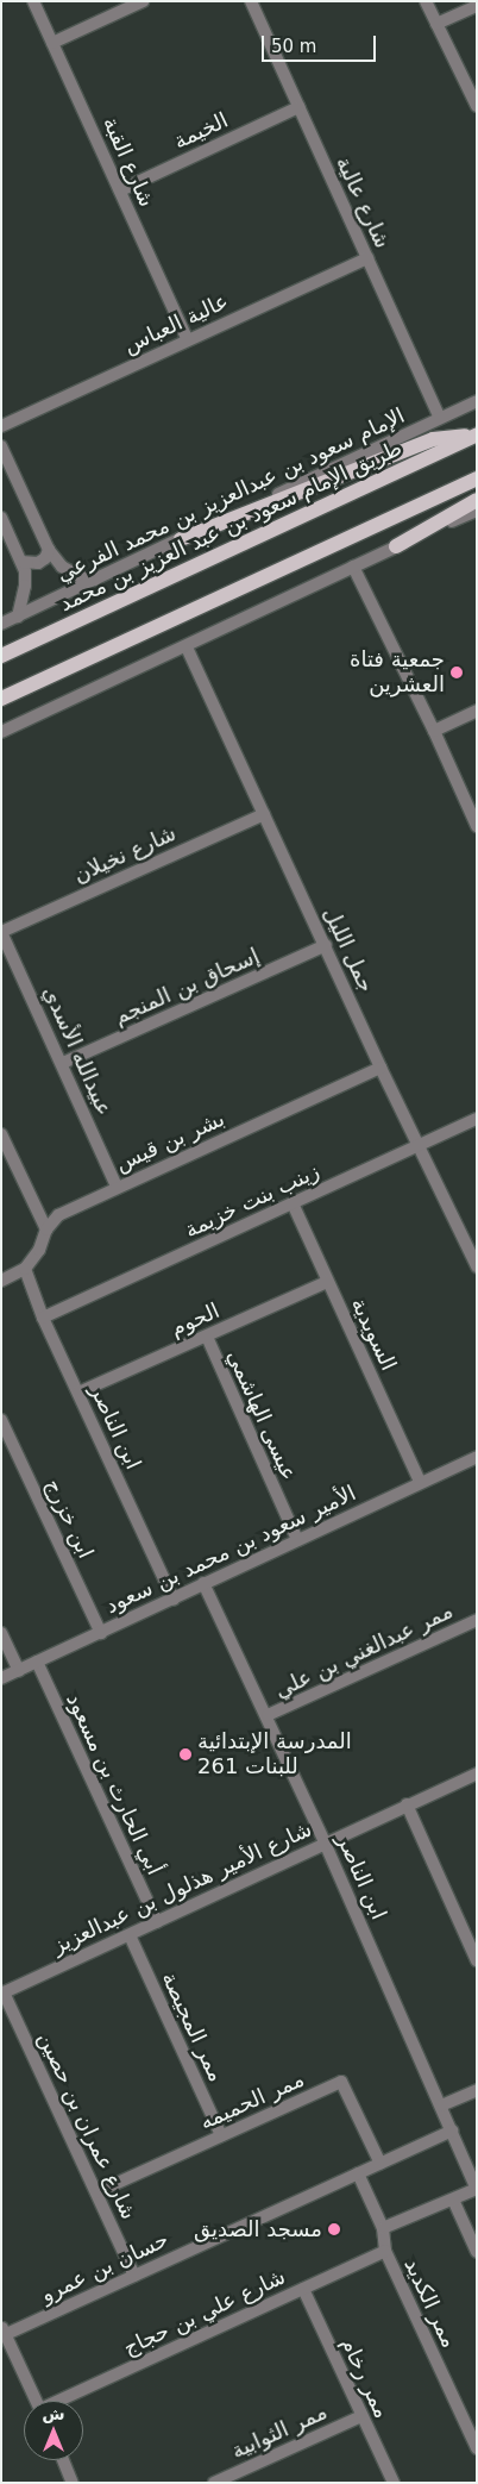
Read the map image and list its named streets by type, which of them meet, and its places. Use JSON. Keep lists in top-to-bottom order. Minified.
{"streets":{"main road":["طريق الإمام سعود بن عبد العزيز بن محمد"],"street":["الخيمة","شارع القبة","شارع عالية","عالية العباس","الإمام سعود بن عبدالعزيز بن محمد الفرعي","شارع نخيلان","جمل الليل","إسحاق بن المنجم","عبيدالله الأسدي","بشر بن قيس","زينب بنت خزيمة","الحوم","السويدية","عيسى الهاشمي","ابن الناصر","ابن خزرج","الأمير سعود بن محمد بن سعود","ممر عبدالغني بن علي","أبي الحارث بن مسعود","شارع الأمير هذلول بن عبدالعزيز","ممر المجيصة","ممر الحميمه","شارع عمران بن حصين","حسان بن عمرو","ممر الكديد","شارع علي بن حجاج","ممر رخام","ممر الثوابية"]},"crossings":[["الخيمة","شارع القبة"],["الخيمة","شارع عالية"],["شارع القبة","عالية العباس"],["شارع عالية","عالية العباس"],["شارع عالية","الإمام سعود بن عبدالعزيز بن محمد الفرعي"],["شارع نخيلان","جمل الليل"],["شارع نخيلان","عبيدالله الأسدي"],["جمل الليل","إسحاق بن المنجم"],["جمل الليل","بشر بن قيس"],["جمل الليل","زينب بنت خزيمة"],["إسحاق بن المنجم","عبيدالله الأسدي"],["عبيدالله الأسدي","بشر بن قيس"],["بشر بن قيس","ابن الناصر"],["زينب بنت خزيمة","السويدية"],["زينب بنت خزيمة","ابن الناصر"],["الحوم","السويدية"],["الحوم","عيسى الهاشمي"],["الحوم","ابن الناصر"],["السويدية","الأمير سعود بن محمد بن سعود"],["عيسى الهاشمي","الأمير سعود بن محمد بن سعود"],["ابن الناصر","الأمير سعود بن محمد بن سعود"],["ابن الناصر","ممر عبدالغني بن علي"],["ابن الناصر","شارع الأمير هذلول بن عبدالعزيز"],["ابن الناصر","حسان بن عمرو"],["ابن خزرج","الأمير سعود بن محمد بن سعود"],["الأمير سعود بن محمد بن سعود","أبي الحارث بن مسعود"],["أبي الحارث بن مسعود","شارع الأمير هذلول بن عبدالعزيز"],["شارع الأمير هذلول بن عبدالعزيز","ممر المجيصة"],["شارع الأمير هذلول بن عبدالعزيز","شارع عمران بن حصين"],["ممر المجيصة","ممر الحميمه"],["ممر الحميمه","شارع عمران بن حصين"],["ممر الحميمه","حسان بن عمرو"],["شارع عمران بن حصين","حسان بن عمرو"],["حسان بن عمرو","ممر الكديد"],["ممر الكديد","شارع علي بن حجاج"],["شارع علي بن حجاج","ممر رخام"],["ممر رخام","ممر الثوابية"]],"places":["جمعية فتاة العشرين","المدرسة الإبتدائية 261 للبنات","مسجد الصديق"],"scale_bar":"50 m","north":"top"}
